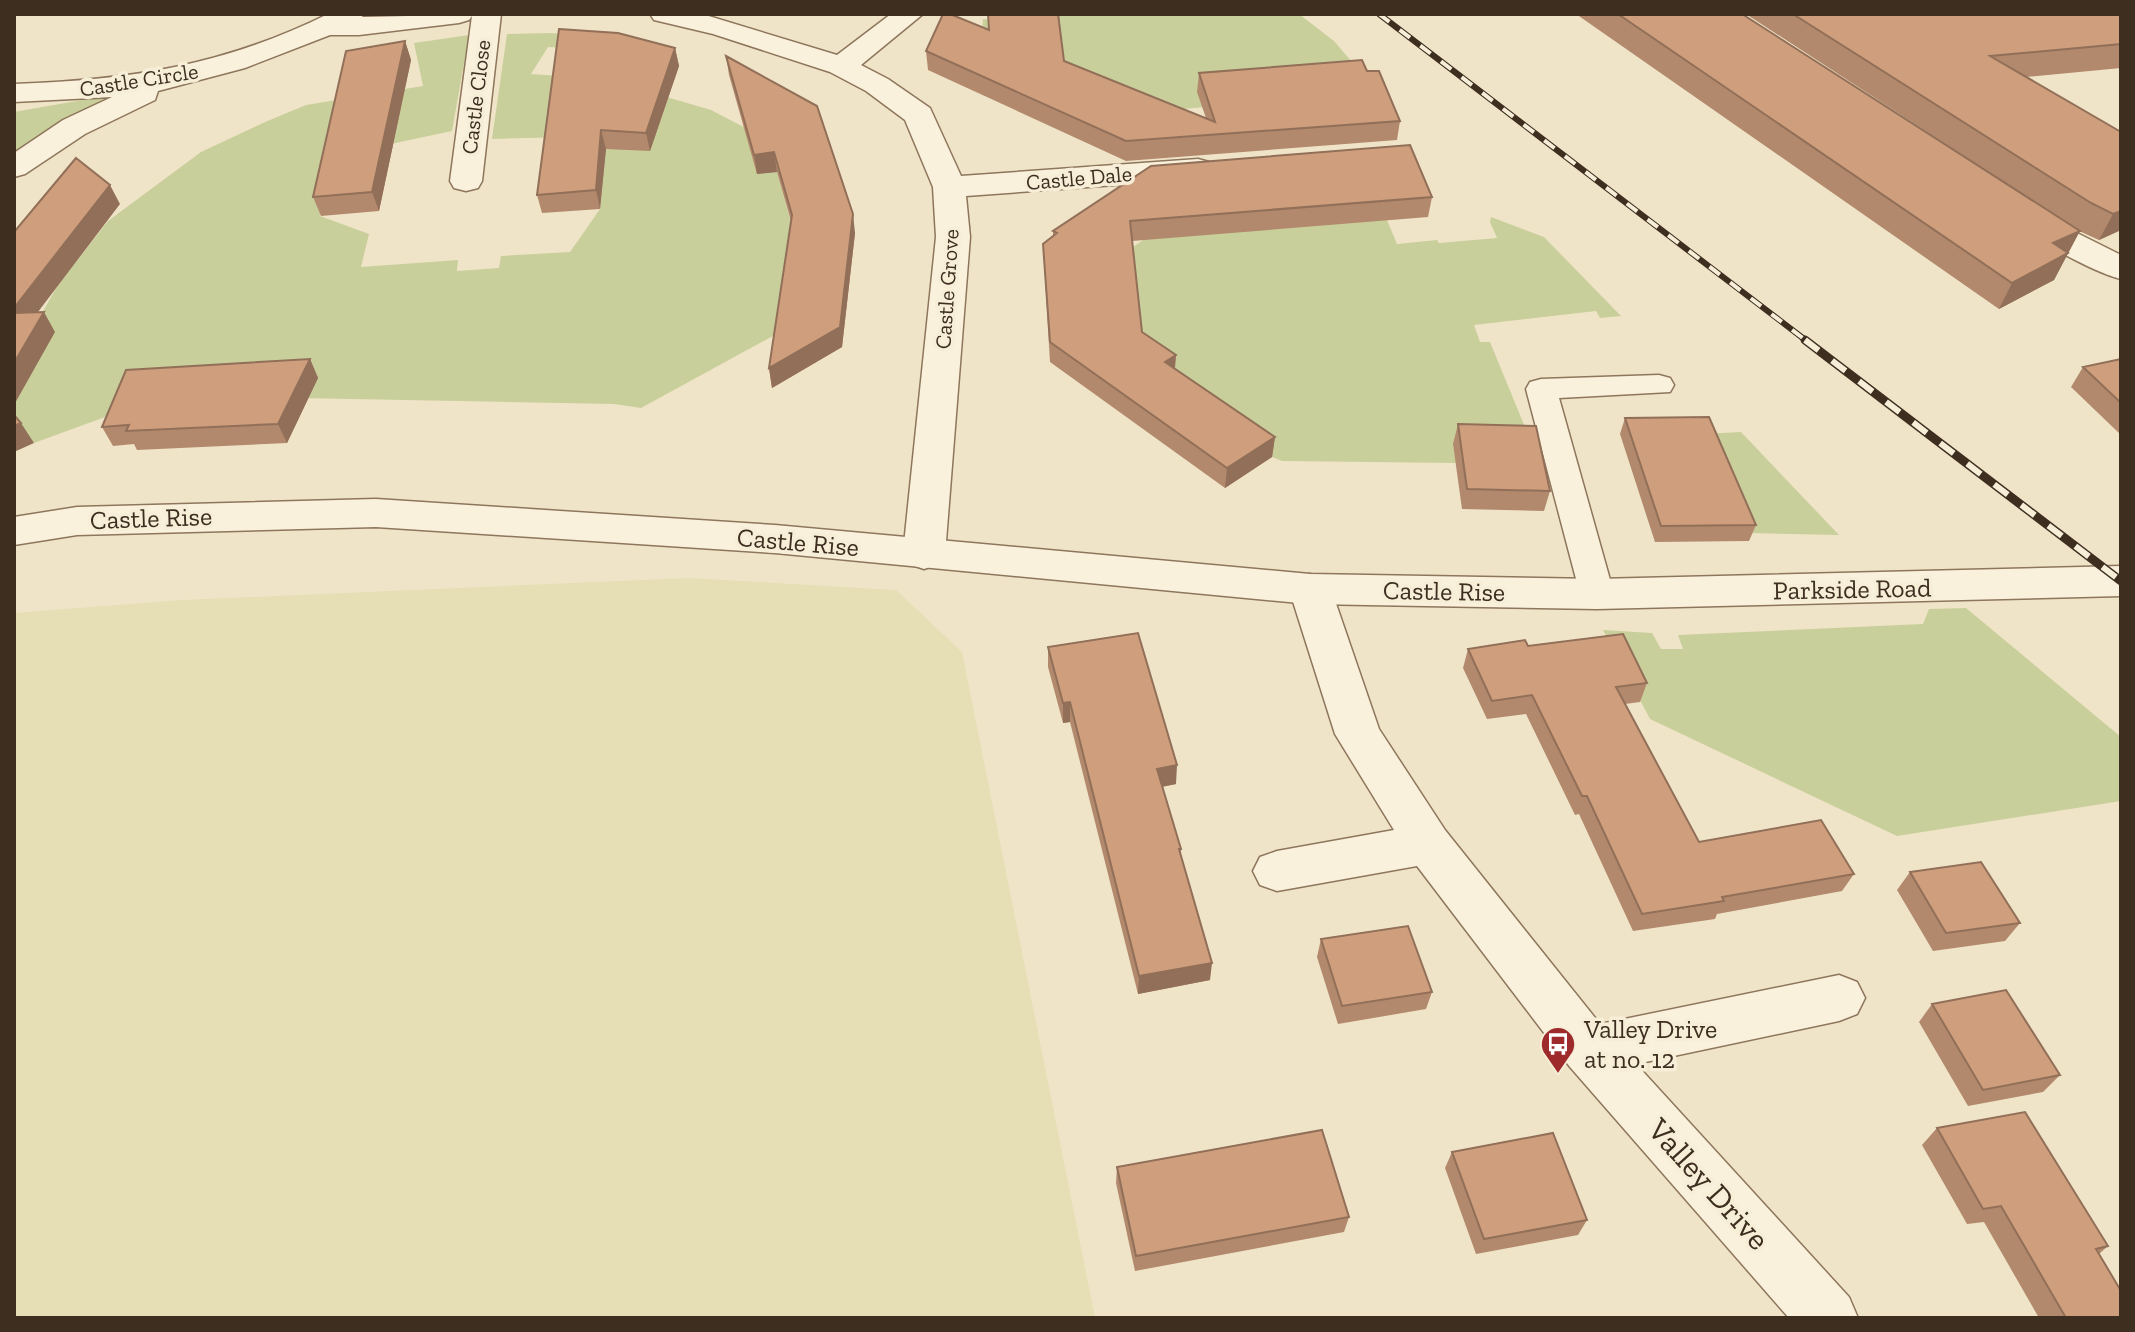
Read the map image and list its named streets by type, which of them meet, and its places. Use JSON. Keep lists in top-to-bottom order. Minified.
{"streets":{"street":["Castle Circle","Castle Close","Castle Dale","Castle Grove","Castle Rise","Parkside Road","Valley Drive"]},"crossings":[["Castle Dale","Castle Grove"],["Castle Grove","Castle Rise"],["Castle Rise","Parkside Road"],["Castle Rise","Valley Drive"]],"places":{"bus stop":["Valley Drive at no. 12"]}}
